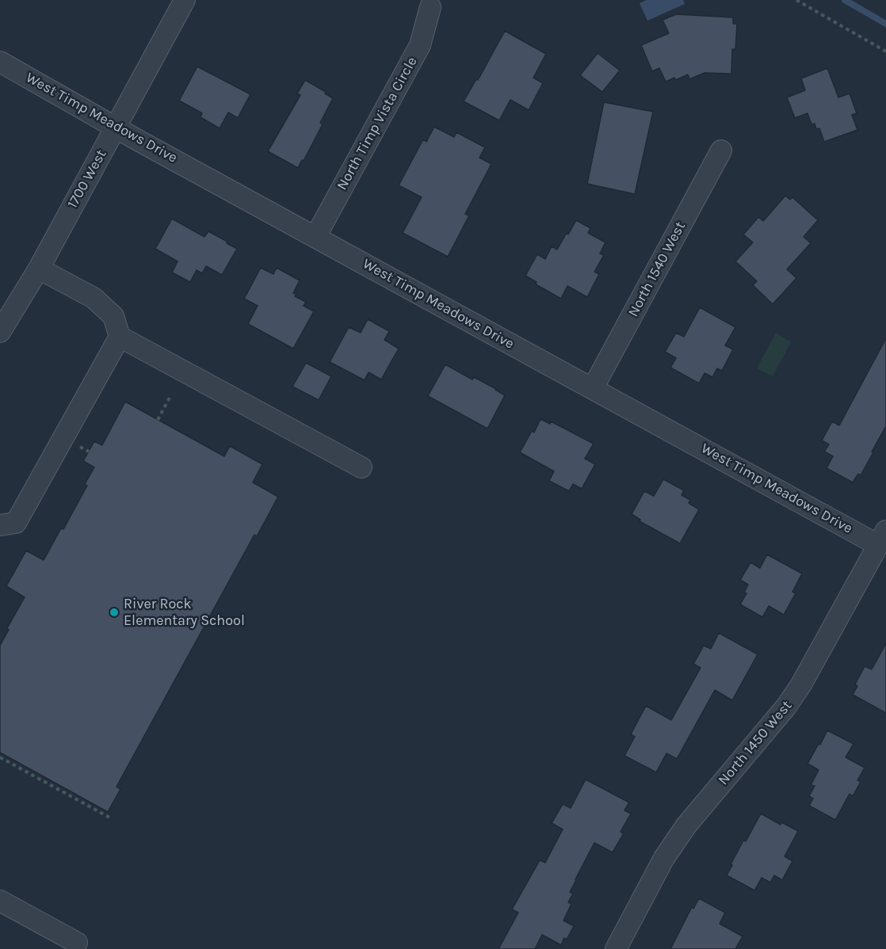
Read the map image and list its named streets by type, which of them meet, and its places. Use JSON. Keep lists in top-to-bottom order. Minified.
{"streets":{"street":["West Timp Meadows Drive","North Timp Vista Circle","1700 West","North 1540 West","North 1450 West"]},"crossings":[["West Timp Meadows Drive","North Timp Vista Circle"],["West Timp Meadows Drive","1700 West"],["West Timp Meadows Drive","North 1540 West"],["West Timp Meadows Drive","North 1450 West"]],"places":["River Rock Elementary School"]}
